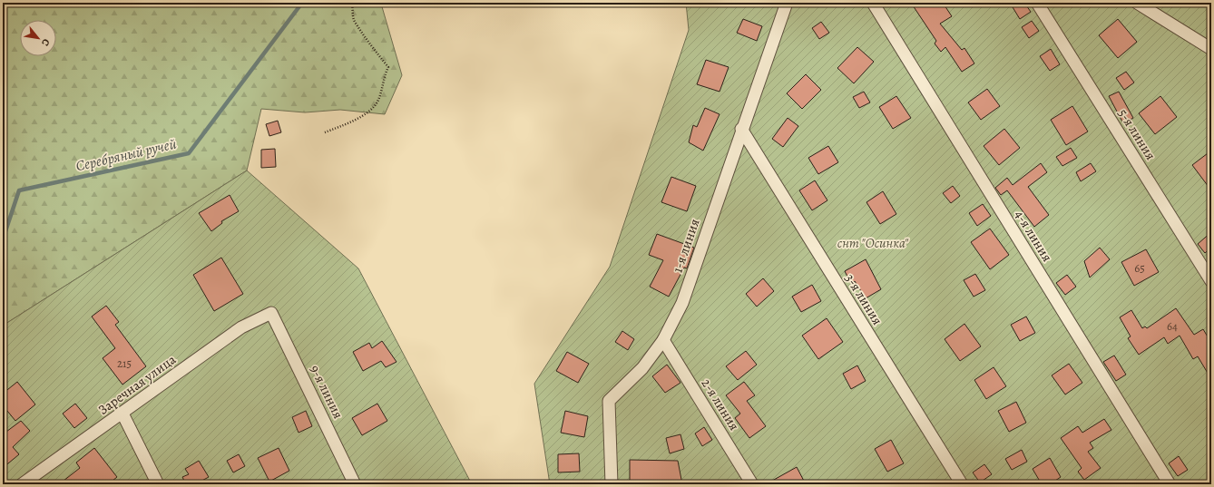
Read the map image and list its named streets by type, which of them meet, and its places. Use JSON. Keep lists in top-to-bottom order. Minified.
{"streets":{"street":["5-я линия","4-я линия","1-я линия","3-я линия","Заречная улица","9-я линия","2-я линия"]},"crossings":[["1-я линия","3-я линия"],["1-я линия","2-я линия"],["Заречная улица","9-я линия"]],"water":["Серебряный ручей"],"parks":["снт \"Осинка\""],"house_numbers":["65","64","215"],"north":"bottom right"}
